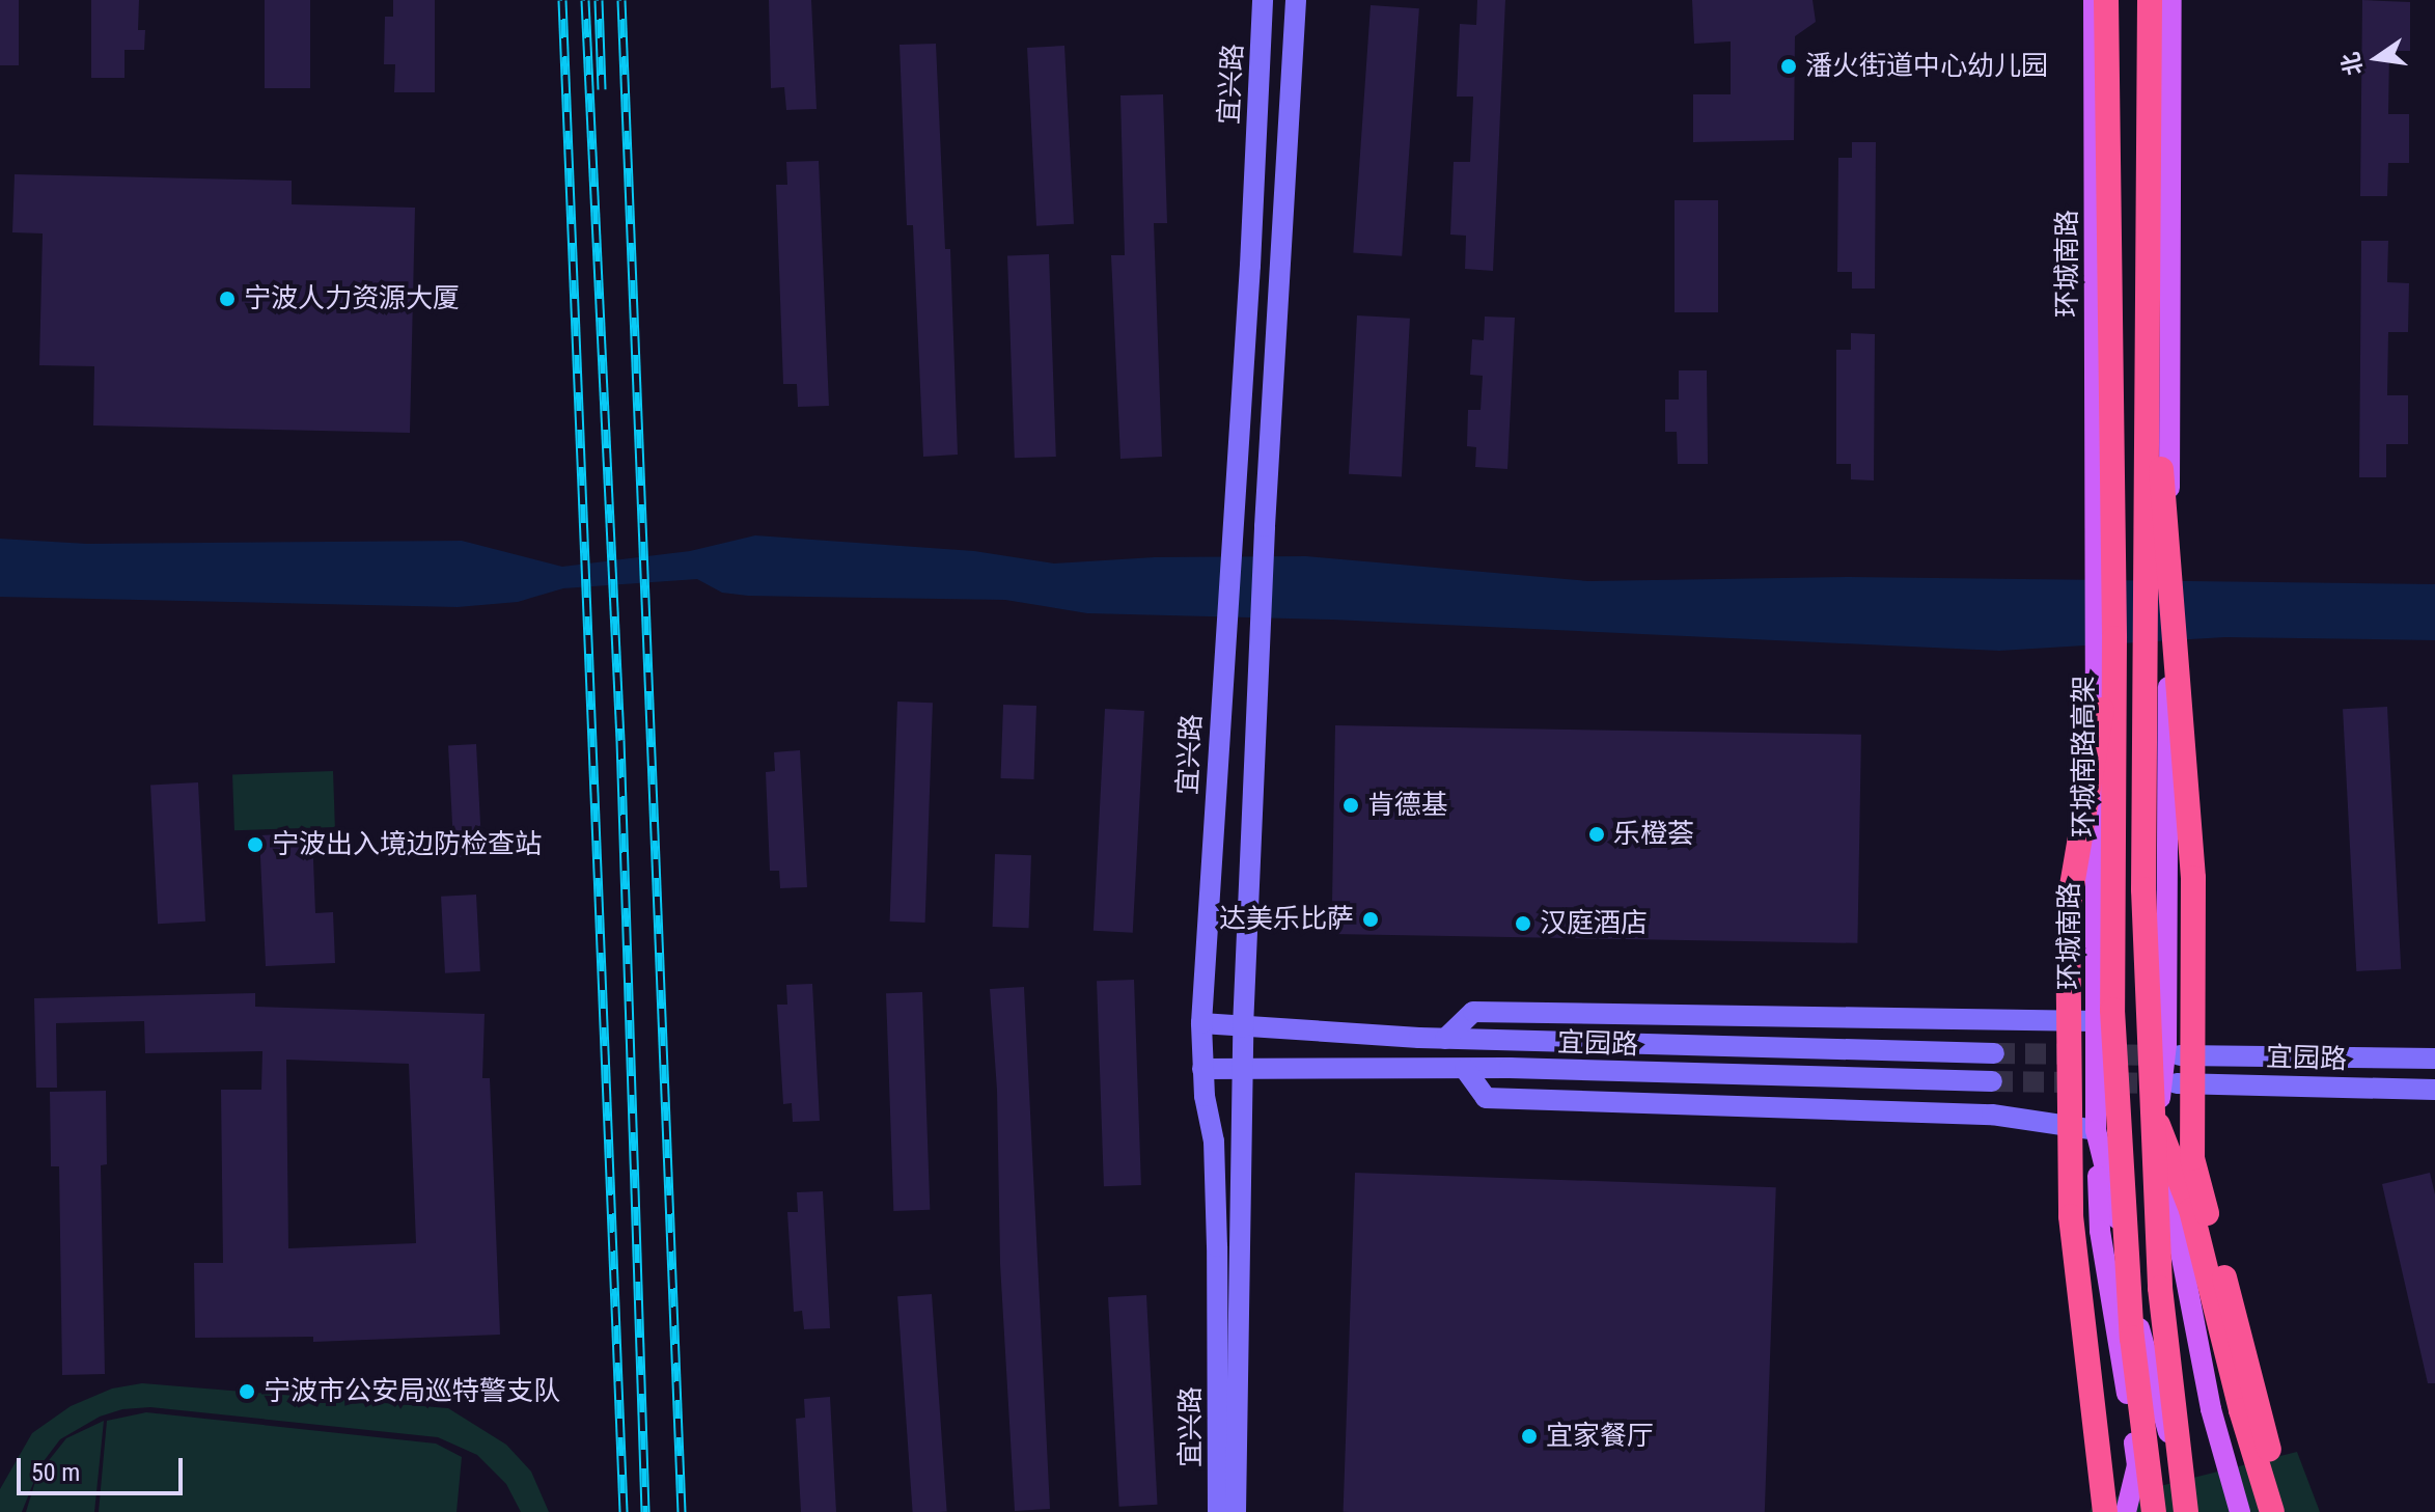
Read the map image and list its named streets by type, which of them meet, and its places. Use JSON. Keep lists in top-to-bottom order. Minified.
{"streets":{"highway":["环城南路高架"],"main road":["宜兴路","环城南路","宜园路"]},"crossings":[["宜兴路","宜园路"],["环城南路","宜园路"]],"places":["潘火街道中心幼儿园","宁波人力资源大厦","肯德基","乐橙荟","宁波出入境边防检查站","达美乐比萨","汉庭酒店","宁波市公安局巡特警支队","宜家餐厅"],"scale_bar":"50 m","north":"left"}
